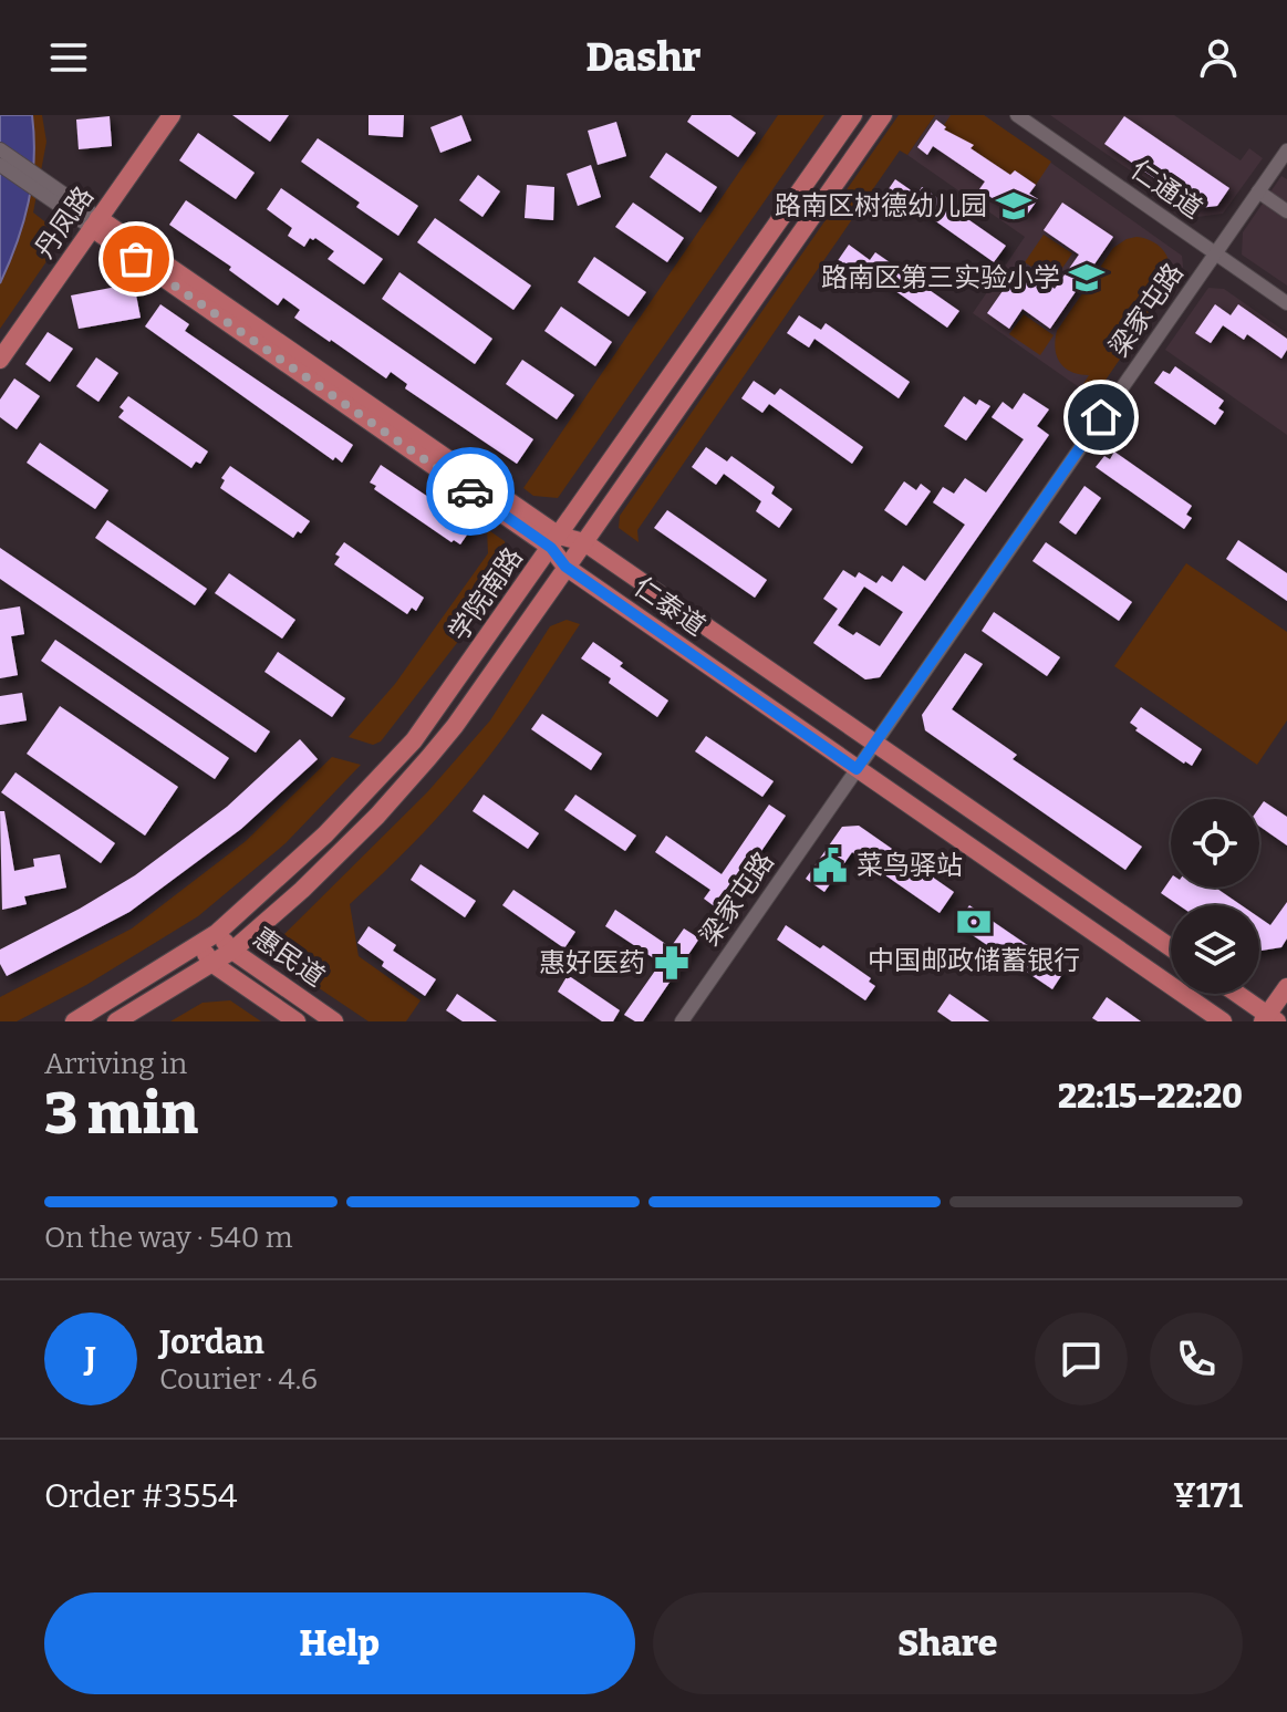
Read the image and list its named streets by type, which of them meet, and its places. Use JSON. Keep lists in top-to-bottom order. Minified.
{"streets":{"main road":["丹凤路","学院南路","仁泰道","惠民道"],"street":["仁通道","梁家屯路"]},"crossings":[["仁通道","梁家屯路"],["丹凤路","仁泰道"],["梁家屯路","仁泰道"],["学院南路","仁泰道"],["学院南路","惠民道"]],"places":{"school or university":["路南区树德幼儿园","路南区第三实验小学"],"public building":["菜鸟驿站"],"bank":["中国邮政储蓄银行"],"pharmacy":["惠好医药"]},"page":{"header":"Dashr","heading":["3 min","Arriving in","22:15–22:20"],"panel":["Jordan","Courier · 4.6","Order #3554","¥171"],"bar":"On the way · 540 m","round":"J","buttons":["Help","Share"]}}
